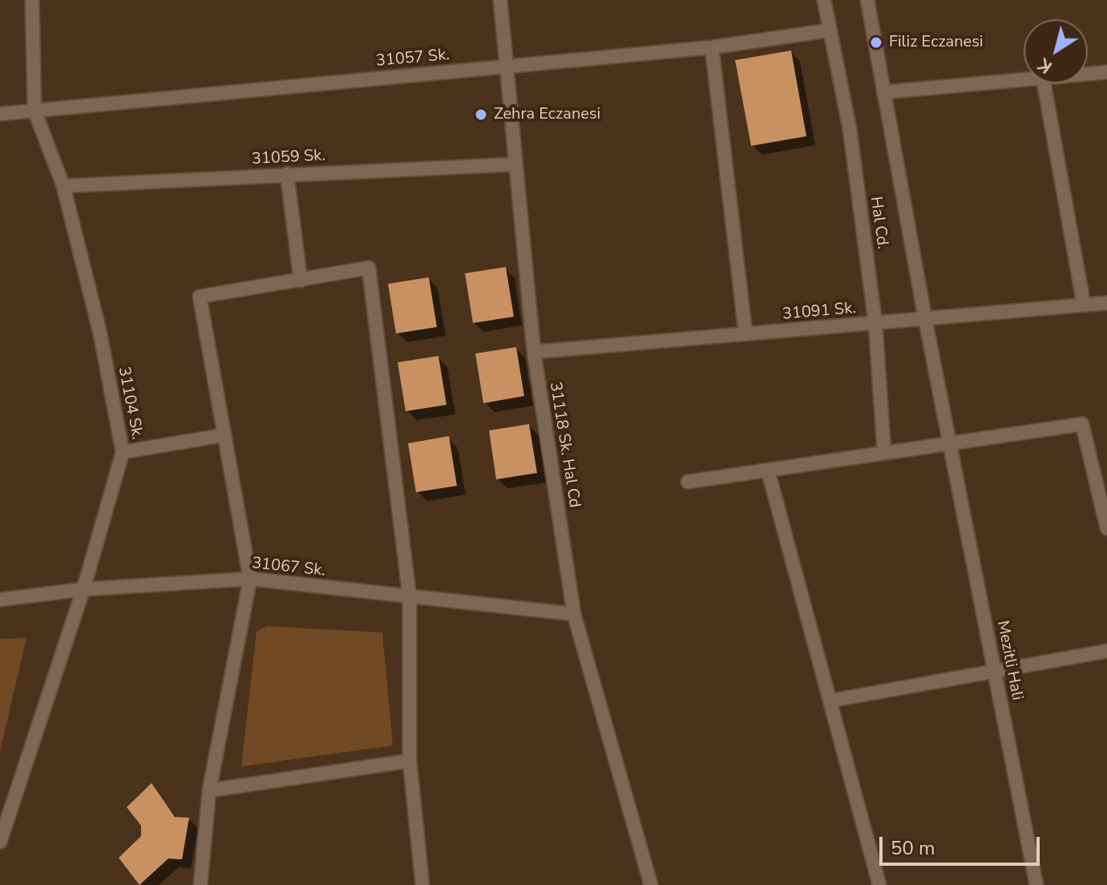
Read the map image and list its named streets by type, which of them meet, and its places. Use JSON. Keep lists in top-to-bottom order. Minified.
{"streets":{"street":["31057 Sk.","31059 Sk.","Hal Cd.","31091 Sk.","31104 Sk.","31118 Sk. Hal Cd","31067 Sk.","Mezitli Hali"]},"crossings":[["31057 Sk.","Hal Cd."],["31057 Sk.","31104 Sk."],["31057 Sk.","31118 Sk. Hal Cd"],["31059 Sk.","31104 Sk."],["31059 Sk.","31118 Sk. Hal Cd"],["Hal Cd.","31091 Sk."],["Hal Cd.","Mezitli Hali"],["31091 Sk.","31118 Sk. Hal Cd"],["31104 Sk.","31067 Sk."],["31118 Sk. Hal Cd","31067 Sk."]],"places":["Filiz Eczanesi","Zehra Eczanesi"],"scale_bar":"50 m","north":"bottom left"}
